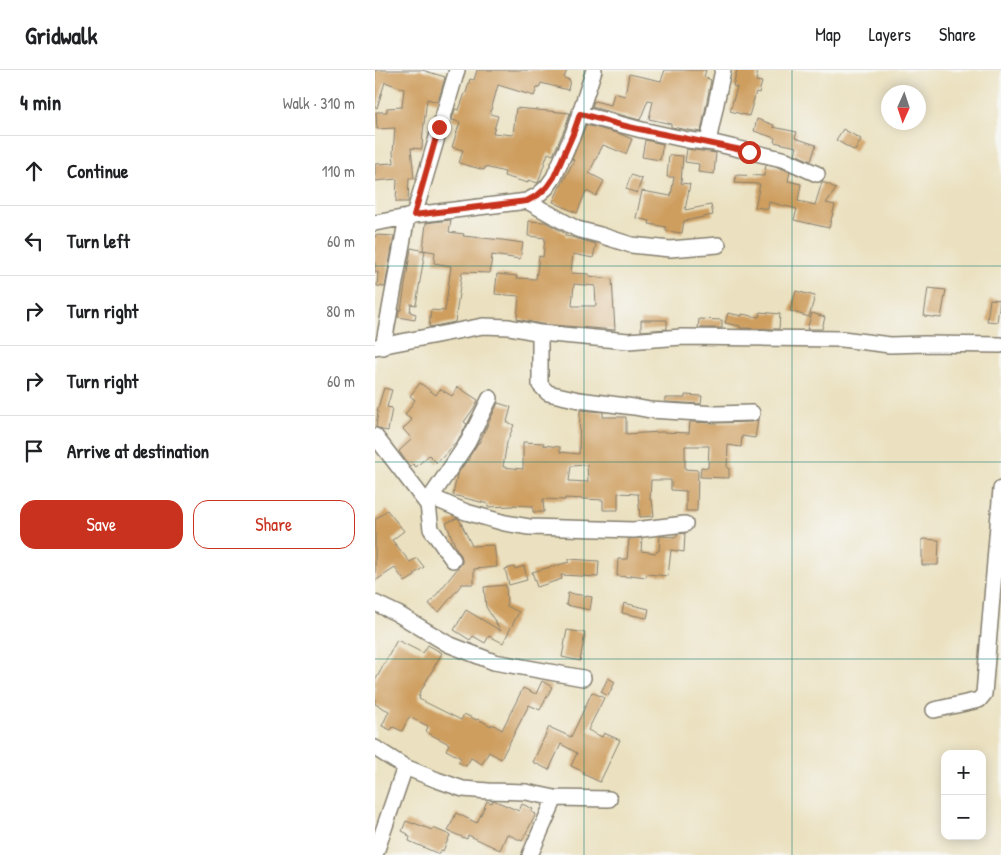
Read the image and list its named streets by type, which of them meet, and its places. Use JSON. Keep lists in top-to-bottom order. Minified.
{"north":"bottom","page":{"header":"Gridwalk","nav":["Map","Layers","Share"],"heading":["4 min","Walk · 310 m"],"list":[["Continue","110 m"],["Turn left","60 m"],["Turn right","80 m"],["Turn right","60 m"],"Arrive at destination"],"buttons":["Save","Share"],"map_buttons":["+","−"]}}
